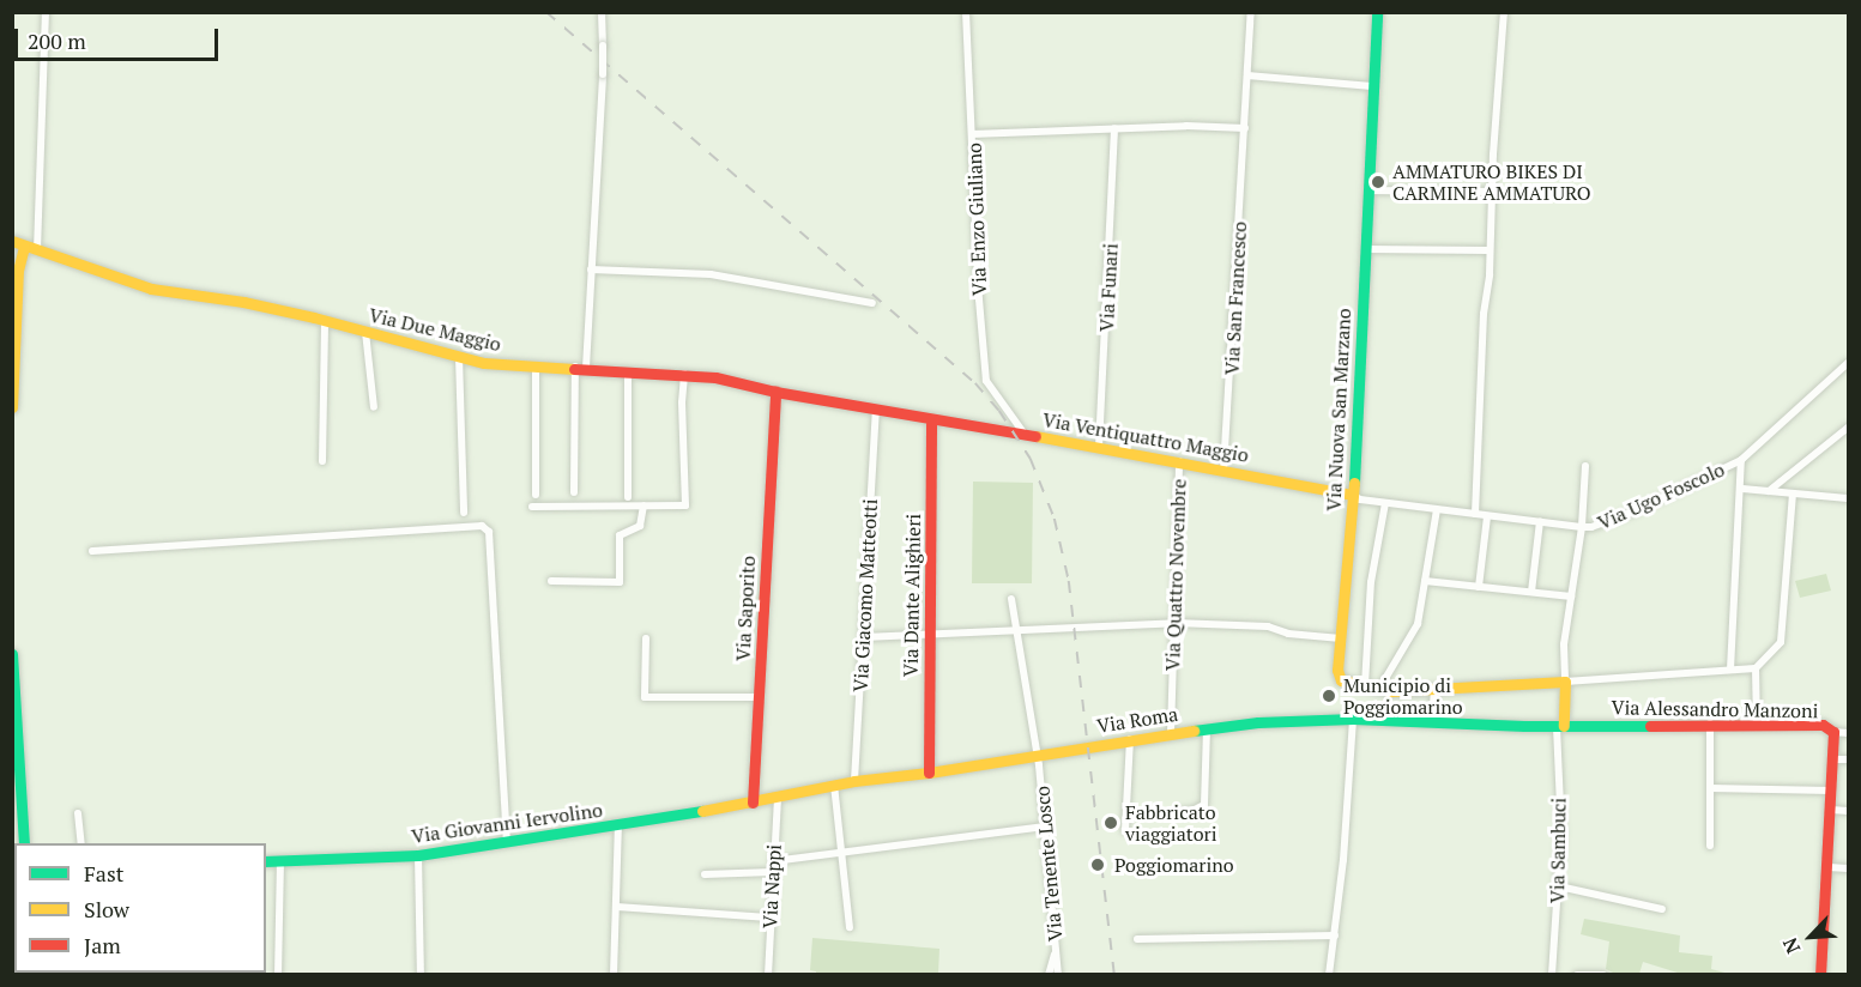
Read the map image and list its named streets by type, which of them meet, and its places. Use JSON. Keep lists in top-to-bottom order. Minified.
{"streets":{"main road":["Via Due Maggio","Via Nuova San Marzano","Via Ventiquattro Maggio","Via Dante Alighieri","Via Saporito","Via Alessandro Manzoni","Via Roma","Via Giovanni Iervolino"],"street":["Via Enzo Giuliano","Via Funari","Via San Francesco","Via Ugo Foscolo","Via Quattro Novembre","Via Giacomo Matteotti","Via Sambuci","Via Tenente Losco","Via Nappi"]},"crossings":[["Via Enzo Giuliano","Via Funari"],["Via Enzo Giuliano","Via San Francesco"],["Via Enzo Giuliano","Via Ventiquattro Maggio"],["Via Funari","Via Ventiquattro Maggio"],["Via San Francesco","Via Ventiquattro Maggio"],["Via Due Maggio","Via Ventiquattro Maggio"],["Via Due Maggio","Via Giacomo Matteotti"],["Via Due Maggio","Via Dante Alighieri"],["Via Due Maggio","Via Saporito"],["Via Nuova San Marzano","Via Ventiquattro Maggio"],["Via Ventiquattro Maggio","Via Quattro Novembre"],["Via Ventiquattro Maggio","Via Dante Alighieri"],["Via Quattro Novembre","Via Roma"],["Via Giacomo Matteotti","Via Roma"],["Via Dante Alighieri","Via Roma"],["Via Saporito","Via Giovanni Iervolino"],["Via Alessandro Manzoni","Via Roma"],["Via Alessandro Manzoni","Via Sambuci"],["Via Roma","Via Tenente Losco"],["Via Roma","Via Nappi"]],"places":["AMMATURO BIKES DI CARMINE AMMATURO","Municipio di Poggiomarino","Fabbricato viaggiatori","Poggiomarino"],"legend":["Fast","Slow","Jam"],"scale_bar":"200 m","north":"bottom left"}
